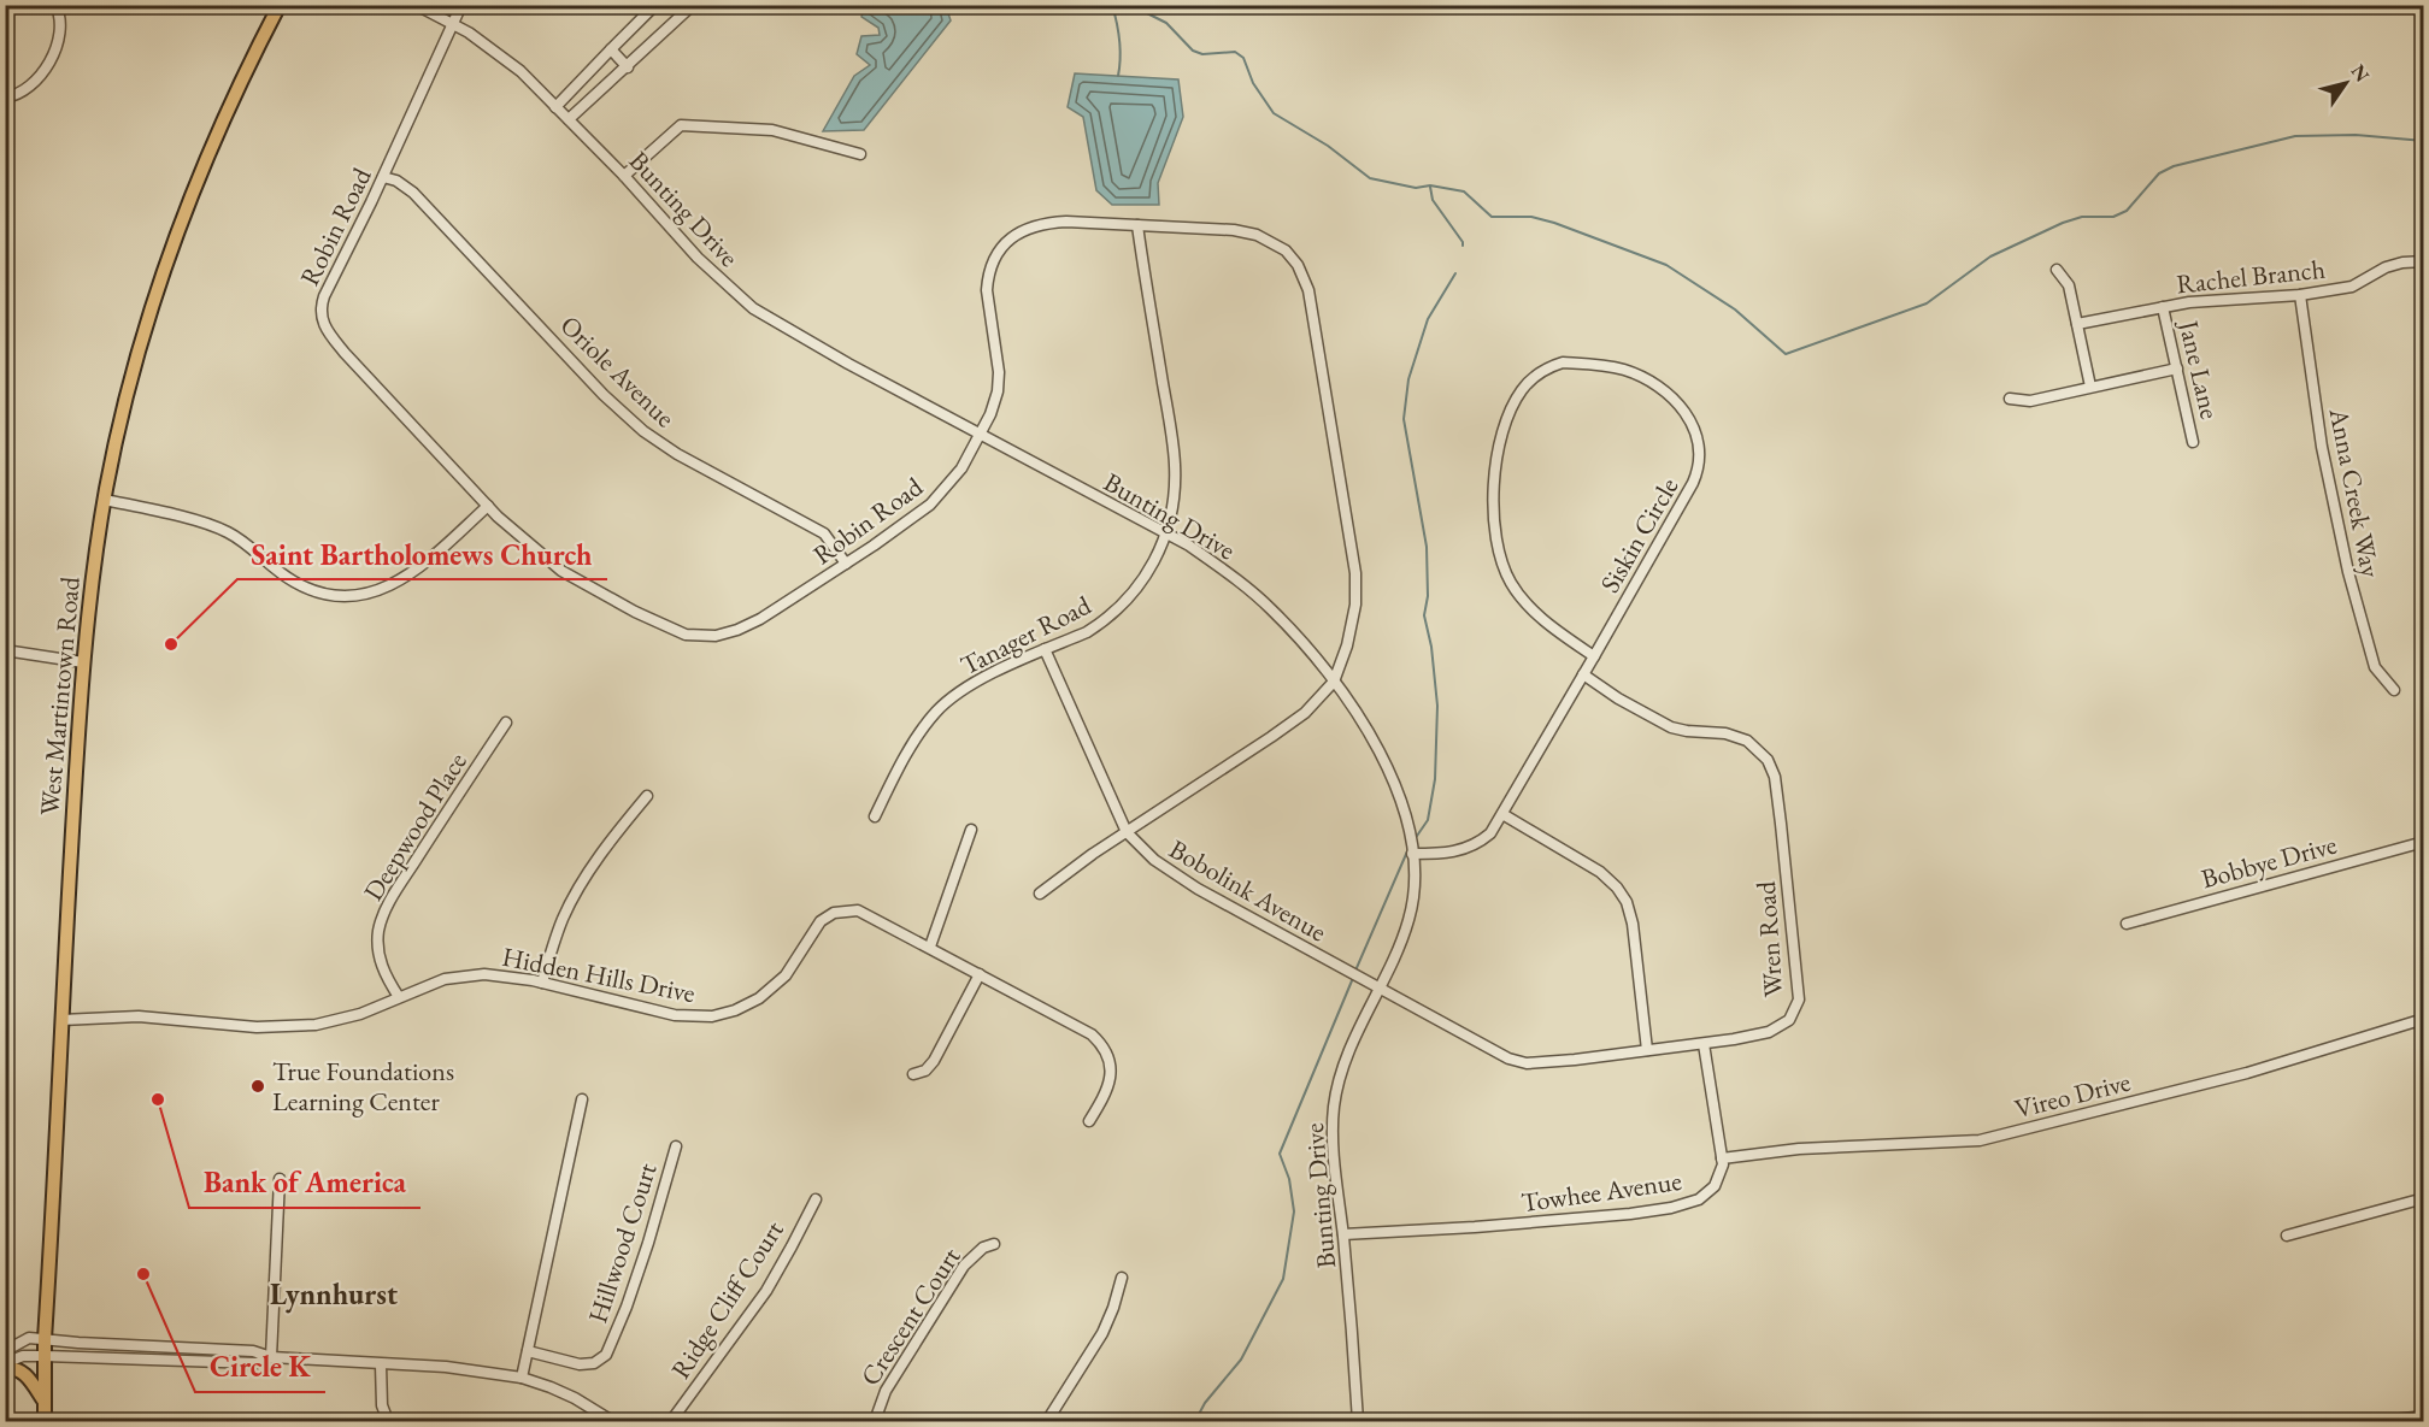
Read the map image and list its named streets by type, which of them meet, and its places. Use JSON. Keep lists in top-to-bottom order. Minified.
{"streets":{"main road":["West Martintown Road"],"street":["Bunting Drive","Robin Road","Rachel Branch","Jane Lane","Oriole Avenue","Anna Creek Way","Siskin Circle","Tanager Road","Deepwood Place","Bobbye Drive","Bobolink Avenue","Wren Road","Hidden Hills Drive","Vireo Drive","Towhee Avenue","Hillwood Court","Ridge Cliff Court","Crescent Court"]},"crossings":[["Bunting Drive","Robin Road"],["Bunting Drive","Siskin Circle"],["Bunting Drive","Tanager Road"],["Bunting Drive","Bobolink Avenue"],["Bunting Drive","Wren Road"],["Bunting Drive","Towhee Avenue"],["Robin Road","Oriole Avenue"],["Robin Road","Tanager Road"],["Robin Road","Bobolink Avenue"],["Rachel Branch","Jane Lane"],["Rachel Branch","Anna Creek Way"],["Siskin Circle","Wren Road"],["Tanager Road","Bobolink Avenue"],["West Martintown Road","Hidden Hills Drive"],["Deepwood Place","Hidden Hills Drive"],["Bobolink Avenue","Wren Road"],["Wren Road","Towhee Avenue"],["Vireo Drive","Towhee Avenue"]],"districts":["Lynnhurst"],"places":["Saint Bartholomews Church","True Foundations Learning Center","Bank of America","Circle K"],"north":"top right"}
